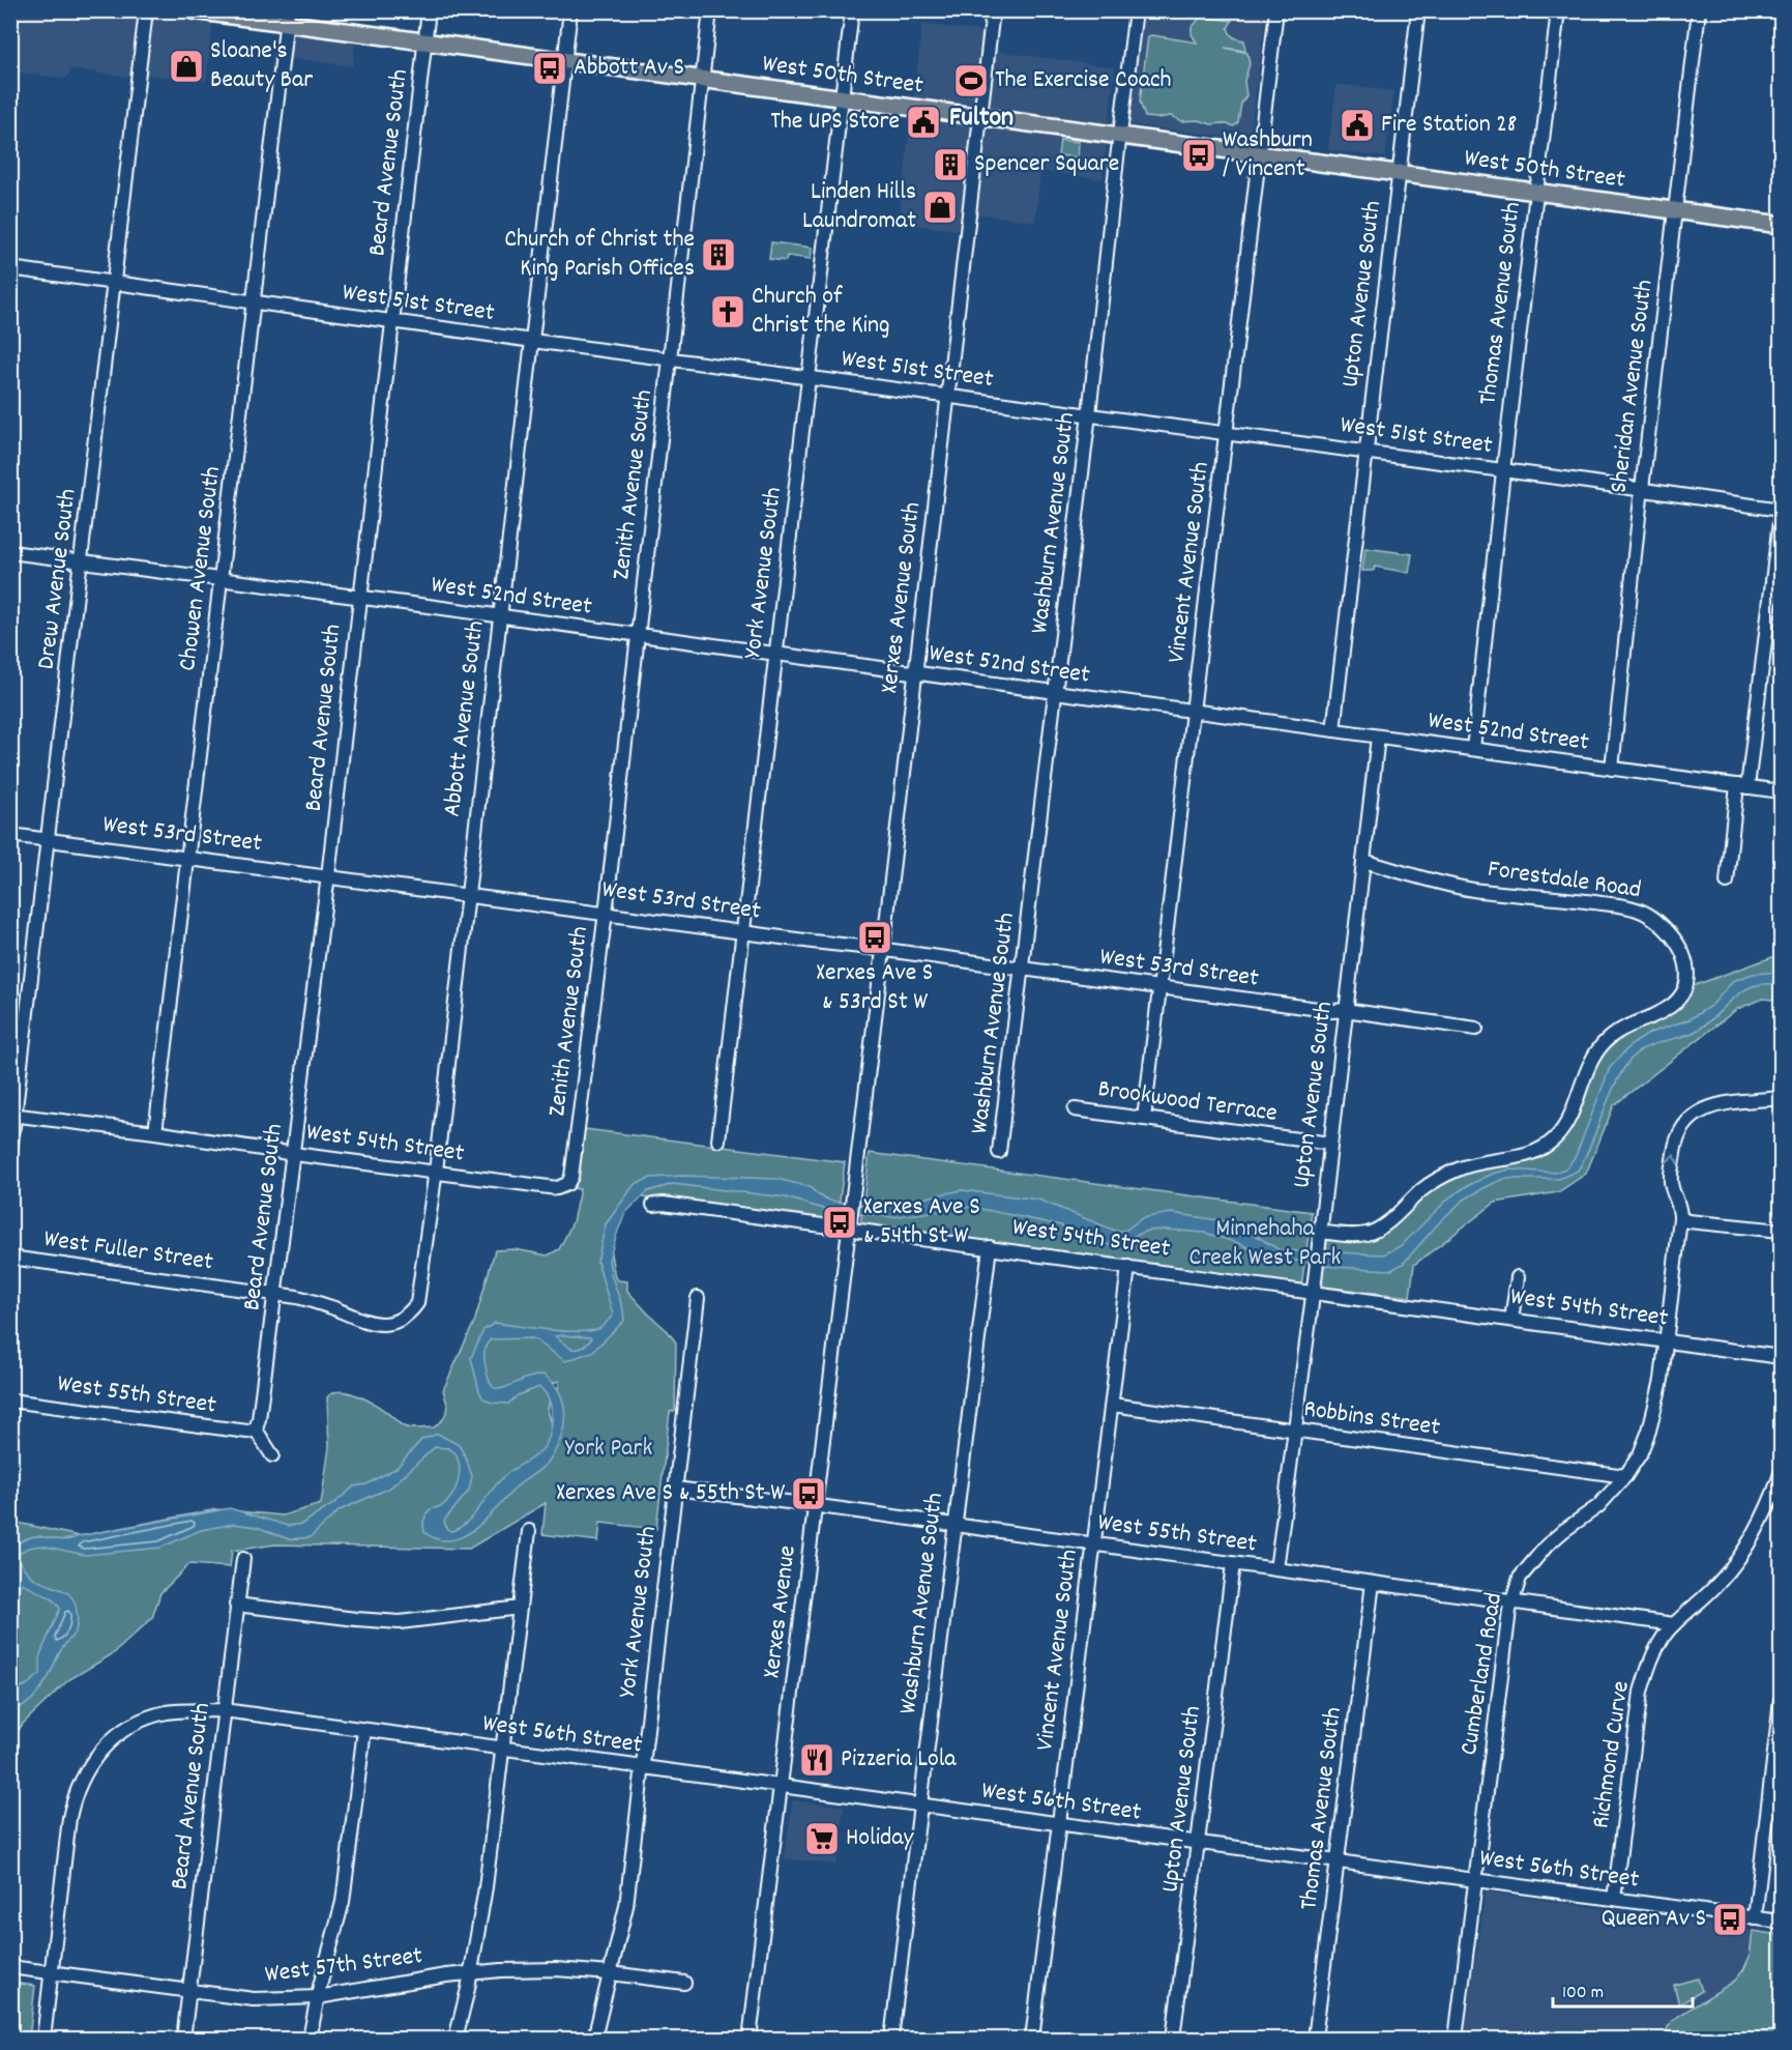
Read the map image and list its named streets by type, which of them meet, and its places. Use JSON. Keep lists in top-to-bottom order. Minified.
{"streets":{"main road":["West 50th Street"],"street":["Beard Avenue South","Upton Avenue South","West 51st Street","Thomas Avenue South","Sheridan Avenue South","Zenith Avenue South","Washburn Avenue South","Vincent Avenue South","Chowen Avenue South","York Avenue South","Drew Avenue South","West 52nd Street","Xerxes Avenue South","Abbott Avenue South","West 53rd Street","Forestdale Road","Brookwood Terrace","West 54th Street","West Fuller Street","West 55th Street","Robbins Street","Xerxes Avenue","Cumberland Road","West 56th Street","Richmond Curve","West 57th Street"]},"crossings":[["West 50th Street","Beard Avenue South"],["West 50th Street","Upton Avenue South"],["West 50th Street","Thomas Avenue South"],["West 50th Street","Sheridan Avenue South"],["West 50th Street","Zenith Avenue South"],["West 50th Street","Washburn Avenue South"],["West 50th Street","Vincent Avenue South"],["West 50th Street","Chowen Avenue South"],["West 50th Street","York Avenue South"],["West 50th Street","Xerxes Avenue South"],["West 50th Street","Abbott Avenue South"],["Beard Avenue South","West 51st Street"],["Beard Avenue South","West 52nd Street"],["Beard Avenue South","West 53rd Street"],["Beard Avenue South","West 54th Street"],["Beard Avenue South","West Fuller Street"],["Beard Avenue South","West 55th Street"],["Beard Avenue South","West 56th Street"],["Beard Avenue South","West 57th Street"],["Upton Avenue South","West 51st Street"],["Upton Avenue South","West 52nd Street"],["Upton Avenue South","West 53rd Street"],["Upton Avenue South","Forestdale Road"],["Upton Avenue South","Brookwood Terrace"],["Upton Avenue South","West 54th Street"],["Upton Avenue South","West 55th Street"],["Upton Avenue South","Robbins Street"],["Upton Avenue South","West 56th Street"],["West 51st Street","Thomas Avenue South"],["West 51st Street","Sheridan Avenue South"],["West 51st Street","Zenith Avenue South"],["West 51st Street","Washburn Avenue South"],["West 51st Street","Vincent Avenue South"],["West 51st Street","Chowen Avenue South"],["West 51st Street","York Avenue South"],["West 51st Street","Drew Avenue South"],["West 51st Street","Xerxes Avenue South"],["West 51st Street","Abbott Avenue South"],["Thomas Avenue South","West 52nd Street"],["Thomas Avenue South","West 55th Street"],["Thomas Avenue South","West 56th Street"],["Sheridan Avenue South","West 52nd Street"],["Zenith Avenue South","West 52nd Street"],["Zenith Avenue South","West 53rd Street"],["Zenith Avenue South","West 54th Street"],["Washburn Avenue South","West 52nd Street"],["Washburn Avenue South","West 53rd Street"],["Washburn Avenue South","West 54th Street"],["Washburn Avenue South","West 55th Street"],["Washburn Avenue South","West 56th Street"],["Vincent Avenue South","West 52nd Street"],["Vincent Avenue South","West 53rd Street"],["Vincent Avenue South","Brookwood Terrace"],["Vincent Avenue South","West 54th Street"],["Vincent Avenue South","West 55th Street"],["Vincent Avenue South","Robbins Street"],["Vincent Avenue South","West 56th Street"],["Chowen Avenue South","West 52nd Street"],["Chowen Avenue South","West 53rd Street"],["Chowen Avenue South","West 54th Street"],["York Avenue South","West 52nd Street"],["York Avenue South","West 53rd Street"],["York Avenue South","West 55th Street"],["York Avenue South","West 56th Street"],["York Avenue South","West 57th Street"],["Drew Avenue South","West 52nd Street"],["Drew Avenue South","West 53rd Street"],["Drew Avenue South","West 54th Street"],["West 52nd Street","Xerxes Avenue South"],["West 52nd Street","Abbott Avenue South"],["Xerxes Avenue South","West 53rd Street"],["Xerxes Avenue South","Xerxes Avenue"],["Abbott Avenue South","West 53rd Street"],["Abbott Avenue South","West 54th Street"],["Abbott Avenue South","West Fuller Street"],["West 54th Street","West Fuller Street"],["West 54th Street","Xerxes Avenue"],["West 54th Street","Cumberland Road"],["West 55th Street","Xerxes Avenue"],["West 55th Street","Cumberland Road"],["West 55th Street","Richmond Curve"],["Robbins Street","Cumberland Road"],["Xerxes Avenue","West 56th Street"],["Cumberland Road","West 56th Street"],["West 56th Street","Richmond Curve"]],"districts":["Fulton"],"parks":["Minnehaha Creek West Park","York Park"],"places":{"shop":["Sloane's Beauty Bar","Linden Hills Laundromat"],"bus stop":["Abbott Av S","Washburn / Vincent","Xerxes Ave S & 53rd St W","Xerxes Ave S & 54th St W","Xerxes Ave S & 55th St W","Queen Av S"],"sports":["The Exercise Coach"],"public building":["The UPS Store","Fire Station 28"],"building":["Spencer Square","Church of Christ the King Parish Offices"],"church":["Church of Christ the King"],"restaurant":["Pizzeria Lola"],"supermarket":["Holiday"]},"scale_bar":"100 m"}
